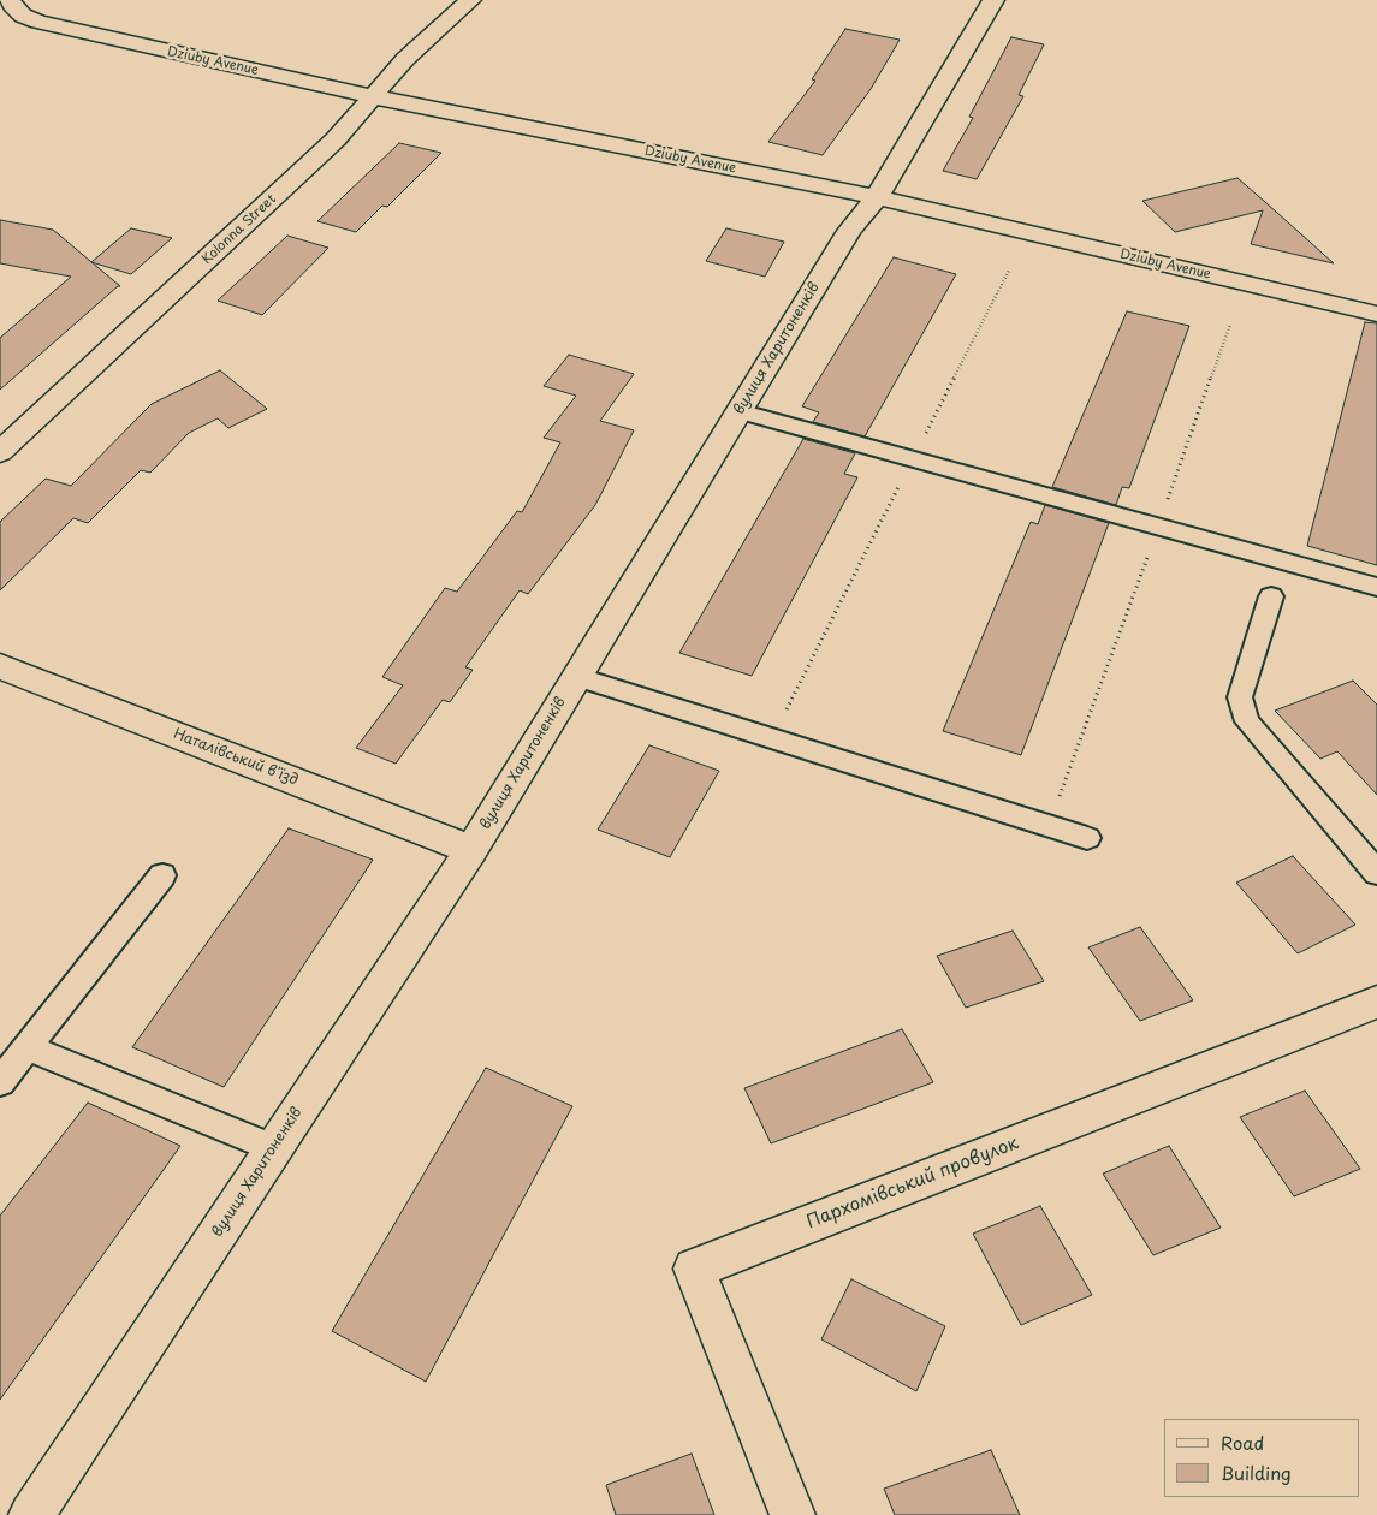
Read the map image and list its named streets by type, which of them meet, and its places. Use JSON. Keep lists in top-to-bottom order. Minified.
{"streets":{"street":["Dziuby Avenue","Kolonna Street","вулиця Харитоненків","Наталівський в'їзд","Пархомівський провулок"]},"crossings":[["Dziuby Avenue","Kolonna Street"],["Dziuby Avenue","вулиця Харитоненків"],["вулиця Харитоненків","Наталівський в'їзд"]],"legend":["Road","Building"]}
